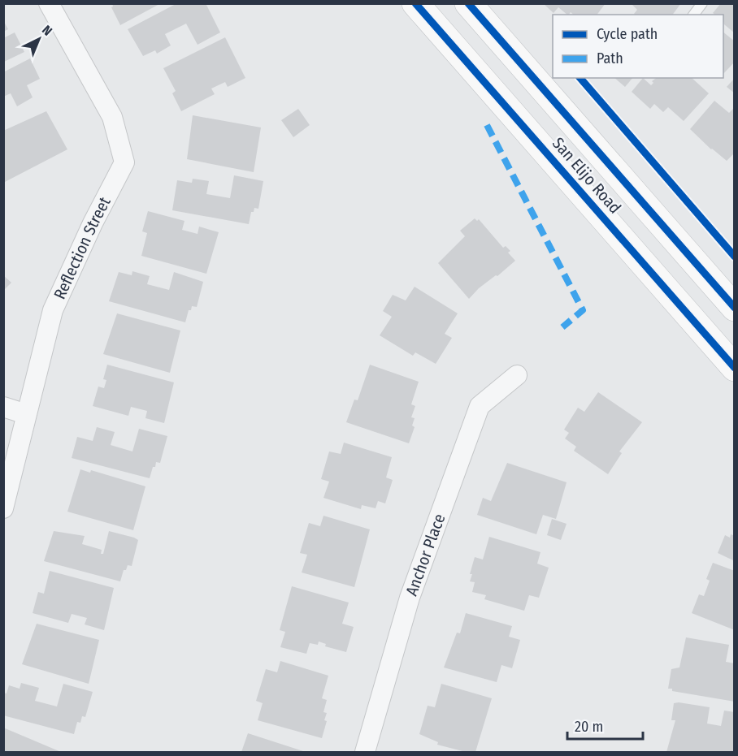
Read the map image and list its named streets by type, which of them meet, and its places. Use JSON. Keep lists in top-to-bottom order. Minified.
{"streets":{"main road":["San Elijo Road"],"street":["Reflection Street","Anchor Place"]},"legend":["Cycle path","Path"],"scale_bar":"20 m","north":"top right"}
